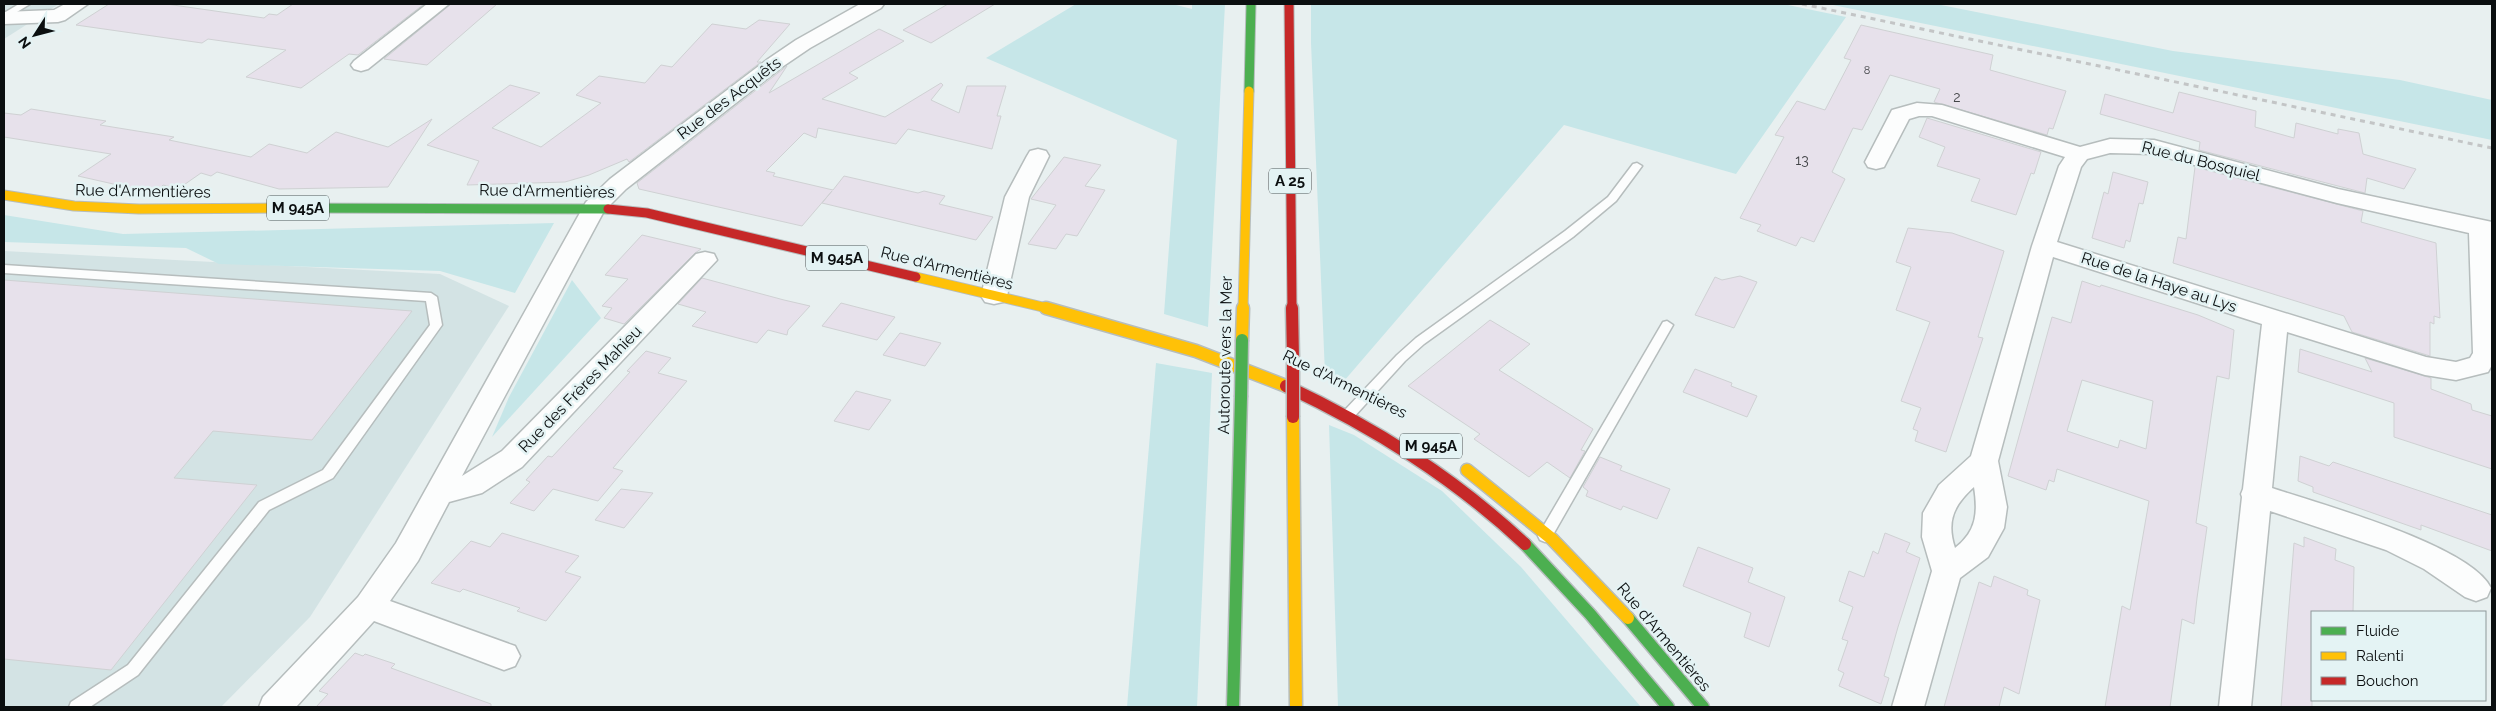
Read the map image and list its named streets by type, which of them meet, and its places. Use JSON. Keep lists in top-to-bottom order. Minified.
{"streets":{"main road":["A 25","Rue d'Armentières","M 945A","Autoroute vers la Mer"],"street":["Rue des Acquêts","Rue du Bosquiel","Rue de la Haye au Lys","Rue des Frères Mahieu"]},"crossings":[["Rue des Acquêts","Rue d'Armentières"],["Rue du Bosquiel","Rue de la Haye au Lys"]],"house_numbers":["8","2","13"],"legend":["Fluide","Ralenti","Bouchon"],"north":"bottom left"}
